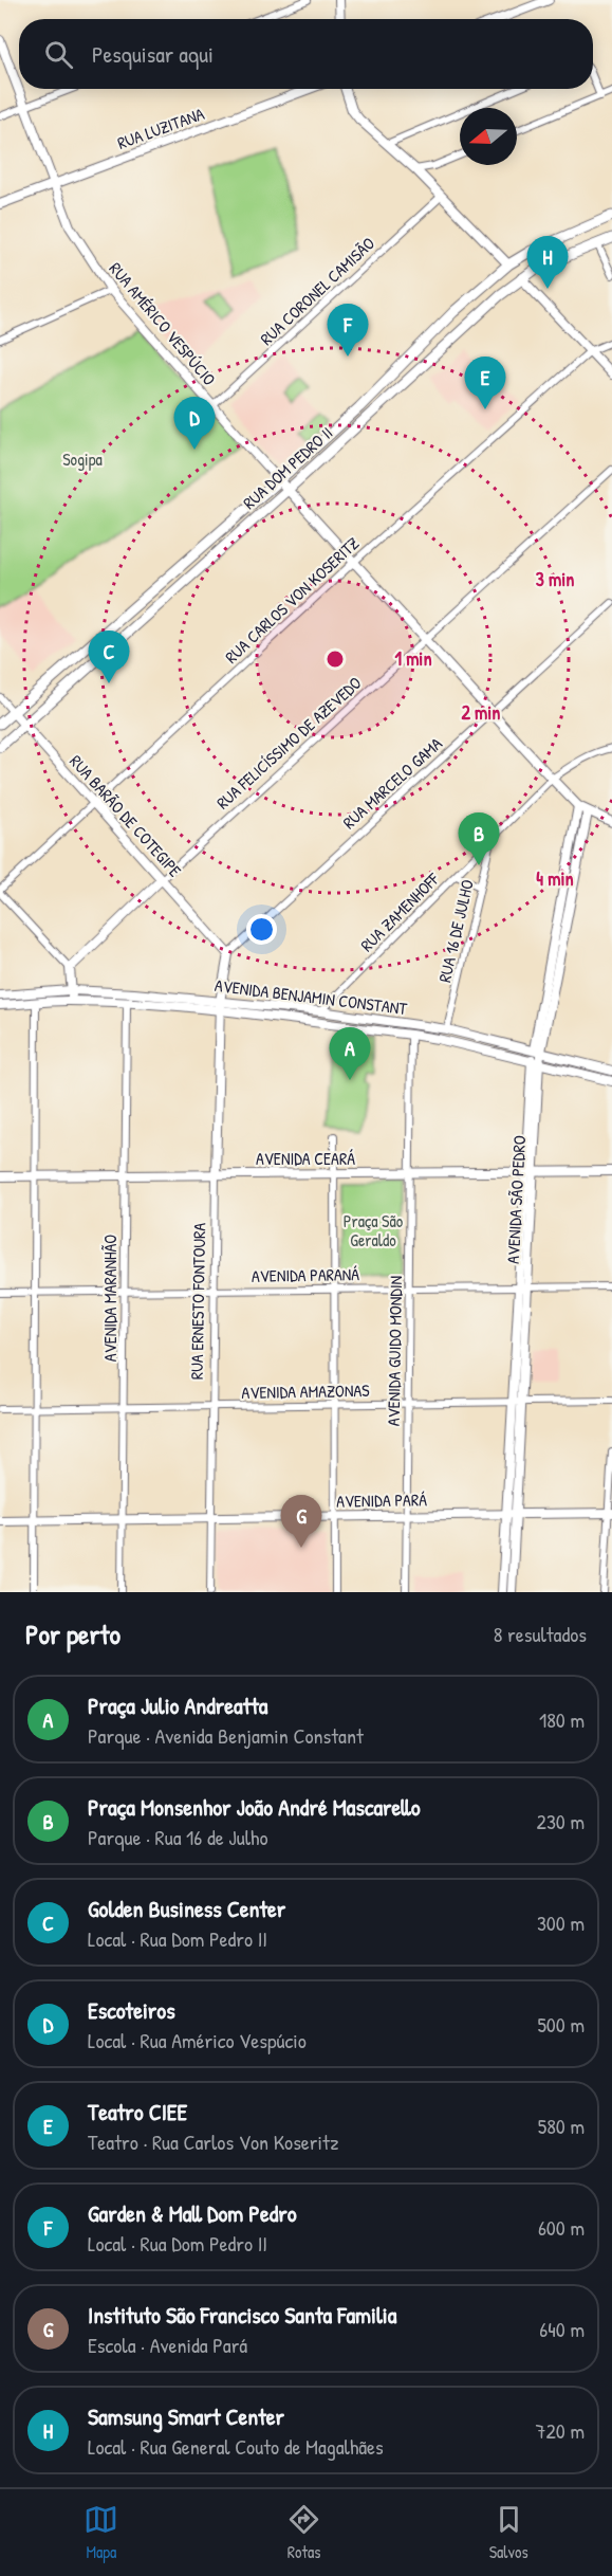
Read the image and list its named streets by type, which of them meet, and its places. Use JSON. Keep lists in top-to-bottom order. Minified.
{"streets":{"main road":["RUA DOM PEDRO II"],"street":["RUA LUZITANA","RUA CORONEL CAMISÃO","RUA AMÉRICO VESPÚCIO","RUA CARLOS VON KOSERITZ","RUA FELICÍSSIMO DE AZEVEDO","RUA MARCELO GAMA","RUA BARÃO DE COTEGIPE","RUA ZAMENHOFF","RUA 16 DE JULHO","AVENIDA BENJAMIN CONSTANT","AVENIDA CEARÁ","AVENIDA SÃO PEDRO","AVENIDA PARANÁ","AVENIDA MARANHÃO","RUA ERNESTO FONTOURA","AVENIDA GUIDO MONDIN","AVENIDA AMAZONAS","AVENIDA PARÁ"]},"crossings":[["RUA LUZITANA","RUA AMÉRICO VESPÚCIO"],["RUA CORONEL CAMISÃO","RUA AMÉRICO VESPÚCIO"],["RUA AMÉRICO VESPÚCIO","RUA DOM PEDRO II"],["RUA AMÉRICO VESPÚCIO","RUA CARLOS VON KOSERITZ"],["RUA AMÉRICO VESPÚCIO","RUA FELICÍSSIMO DE AZEVEDO"],["RUA AMÉRICO VESPÚCIO","RUA MARCELO GAMA"],["RUA AMÉRICO VESPÚCIO","RUA ZAMENHOFF"],["RUA AMÉRICO VESPÚCIO","AVENIDA SÃO PEDRO"],["RUA DOM PEDRO II","RUA BARÃO DE COTEGIPE"],["RUA CARLOS VON KOSERITZ","RUA BARÃO DE COTEGIPE"],["RUA FELICÍSSIMO DE AZEVEDO","RUA BARÃO DE COTEGIPE"],["RUA MARCELO GAMA","RUA BARÃO DE COTEGIPE"],["RUA ZAMENHOFF","RUA 16 DE JULHO"],["RUA ZAMENHOFF","AVENIDA BENJAMIN CONSTANT"],["RUA 16 DE JULHO","AVENIDA BENJAMIN CONSTANT"],["AVENIDA BENJAMIN CONSTANT","AVENIDA SÃO PEDRO"],["AVENIDA BENJAMIN CONSTANT","AVENIDA MARANHÃO"],["AVENIDA BENJAMIN CONSTANT","RUA ERNESTO FONTOURA"],["AVENIDA BENJAMIN CONSTANT","AVENIDA GUIDO MONDIN"],["AVENIDA CEARÁ","AVENIDA SÃO PEDRO"],["AVENIDA CEARÁ","AVENIDA MARANHÃO"],["AVENIDA CEARÁ","RUA ERNESTO FONTOURA"],["AVENIDA CEARÁ","AVENIDA GUIDO MONDIN"],["AVENIDA SÃO PEDRO","AVENIDA PARANÁ"],["AVENIDA SÃO PEDRO","AVENIDA AMAZONAS"],["AVENIDA SÃO PEDRO","AVENIDA PARÁ"],["AVENIDA PARANÁ","AVENIDA MARANHÃO"],["AVENIDA PARANÁ","RUA ERNESTO FONTOURA"],["AVENIDA PARANÁ","AVENIDA GUIDO MONDIN"],["AVENIDA MARANHÃO","AVENIDA AMAZONAS"],["AVENIDA MARANHÃO","AVENIDA PARÁ"],["RUA ERNESTO FONTOURA","AVENIDA AMAZONAS"],["RUA ERNESTO FONTOURA","AVENIDA PARÁ"],["AVENIDA GUIDO MONDIN","AVENIDA AMAZONAS"],["AVENIDA GUIDO MONDIN","AVENIDA PARÁ"]],"parks":["Sogipa","Praça São Geraldo"],"north":"left","page":{"search":"Pesquisar aqui","pins":["H","F","E","D","C","B","A","G"],"heading":["Por perto","8 resultados"],"list":[{"mark":"A","name":"Praça Julio Andreatta","note":"Parque · Avenida Benjamin Constant","value":"180 m"},{"mark":"B","name":"Praça Monsenhor João André Mascarello","note":"Parque · Rua 16 de Julho","value":"230 m"},{"mark":"C","name":"Golden Business Center","note":"Local · Rua Dom Pedro II","value":"300 m"},{"mark":"D","name":"Escoteiros","note":"Local · Rua Américo Vespúcio","value":"500 m"},{"mark":"E","name":"Teatro CIEE","note":"Teatro · Rua Carlos Von Koseritz","value":"580 m"},{"mark":"F","name":"Garden & Mall Dom Pedro","note":"Local · Rua Dom Pedro II","value":"600 m"},{"mark":"G","name":"Instituto São Francisco Santa Familia","note":"Escola · Avenida Pará","value":"640 m"},{"mark":"H","name":"Samsung Smart Center","note":"Local · Rua General Couto de Magalhães","value":"720 m"}],"nav":["Mapa","Rotas","Salvos"]},"rings":["3 min","1 min","2 min","4 min"]}
